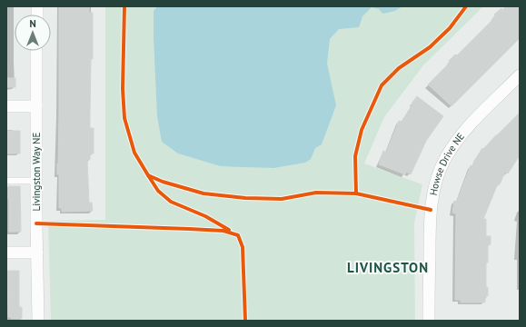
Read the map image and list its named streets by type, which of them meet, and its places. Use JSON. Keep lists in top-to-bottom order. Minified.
{"streets":{"street":["Howse Drive NE","Livingston Way NE"]},"districts":["LIVINGSTON"],"north":"top"}
